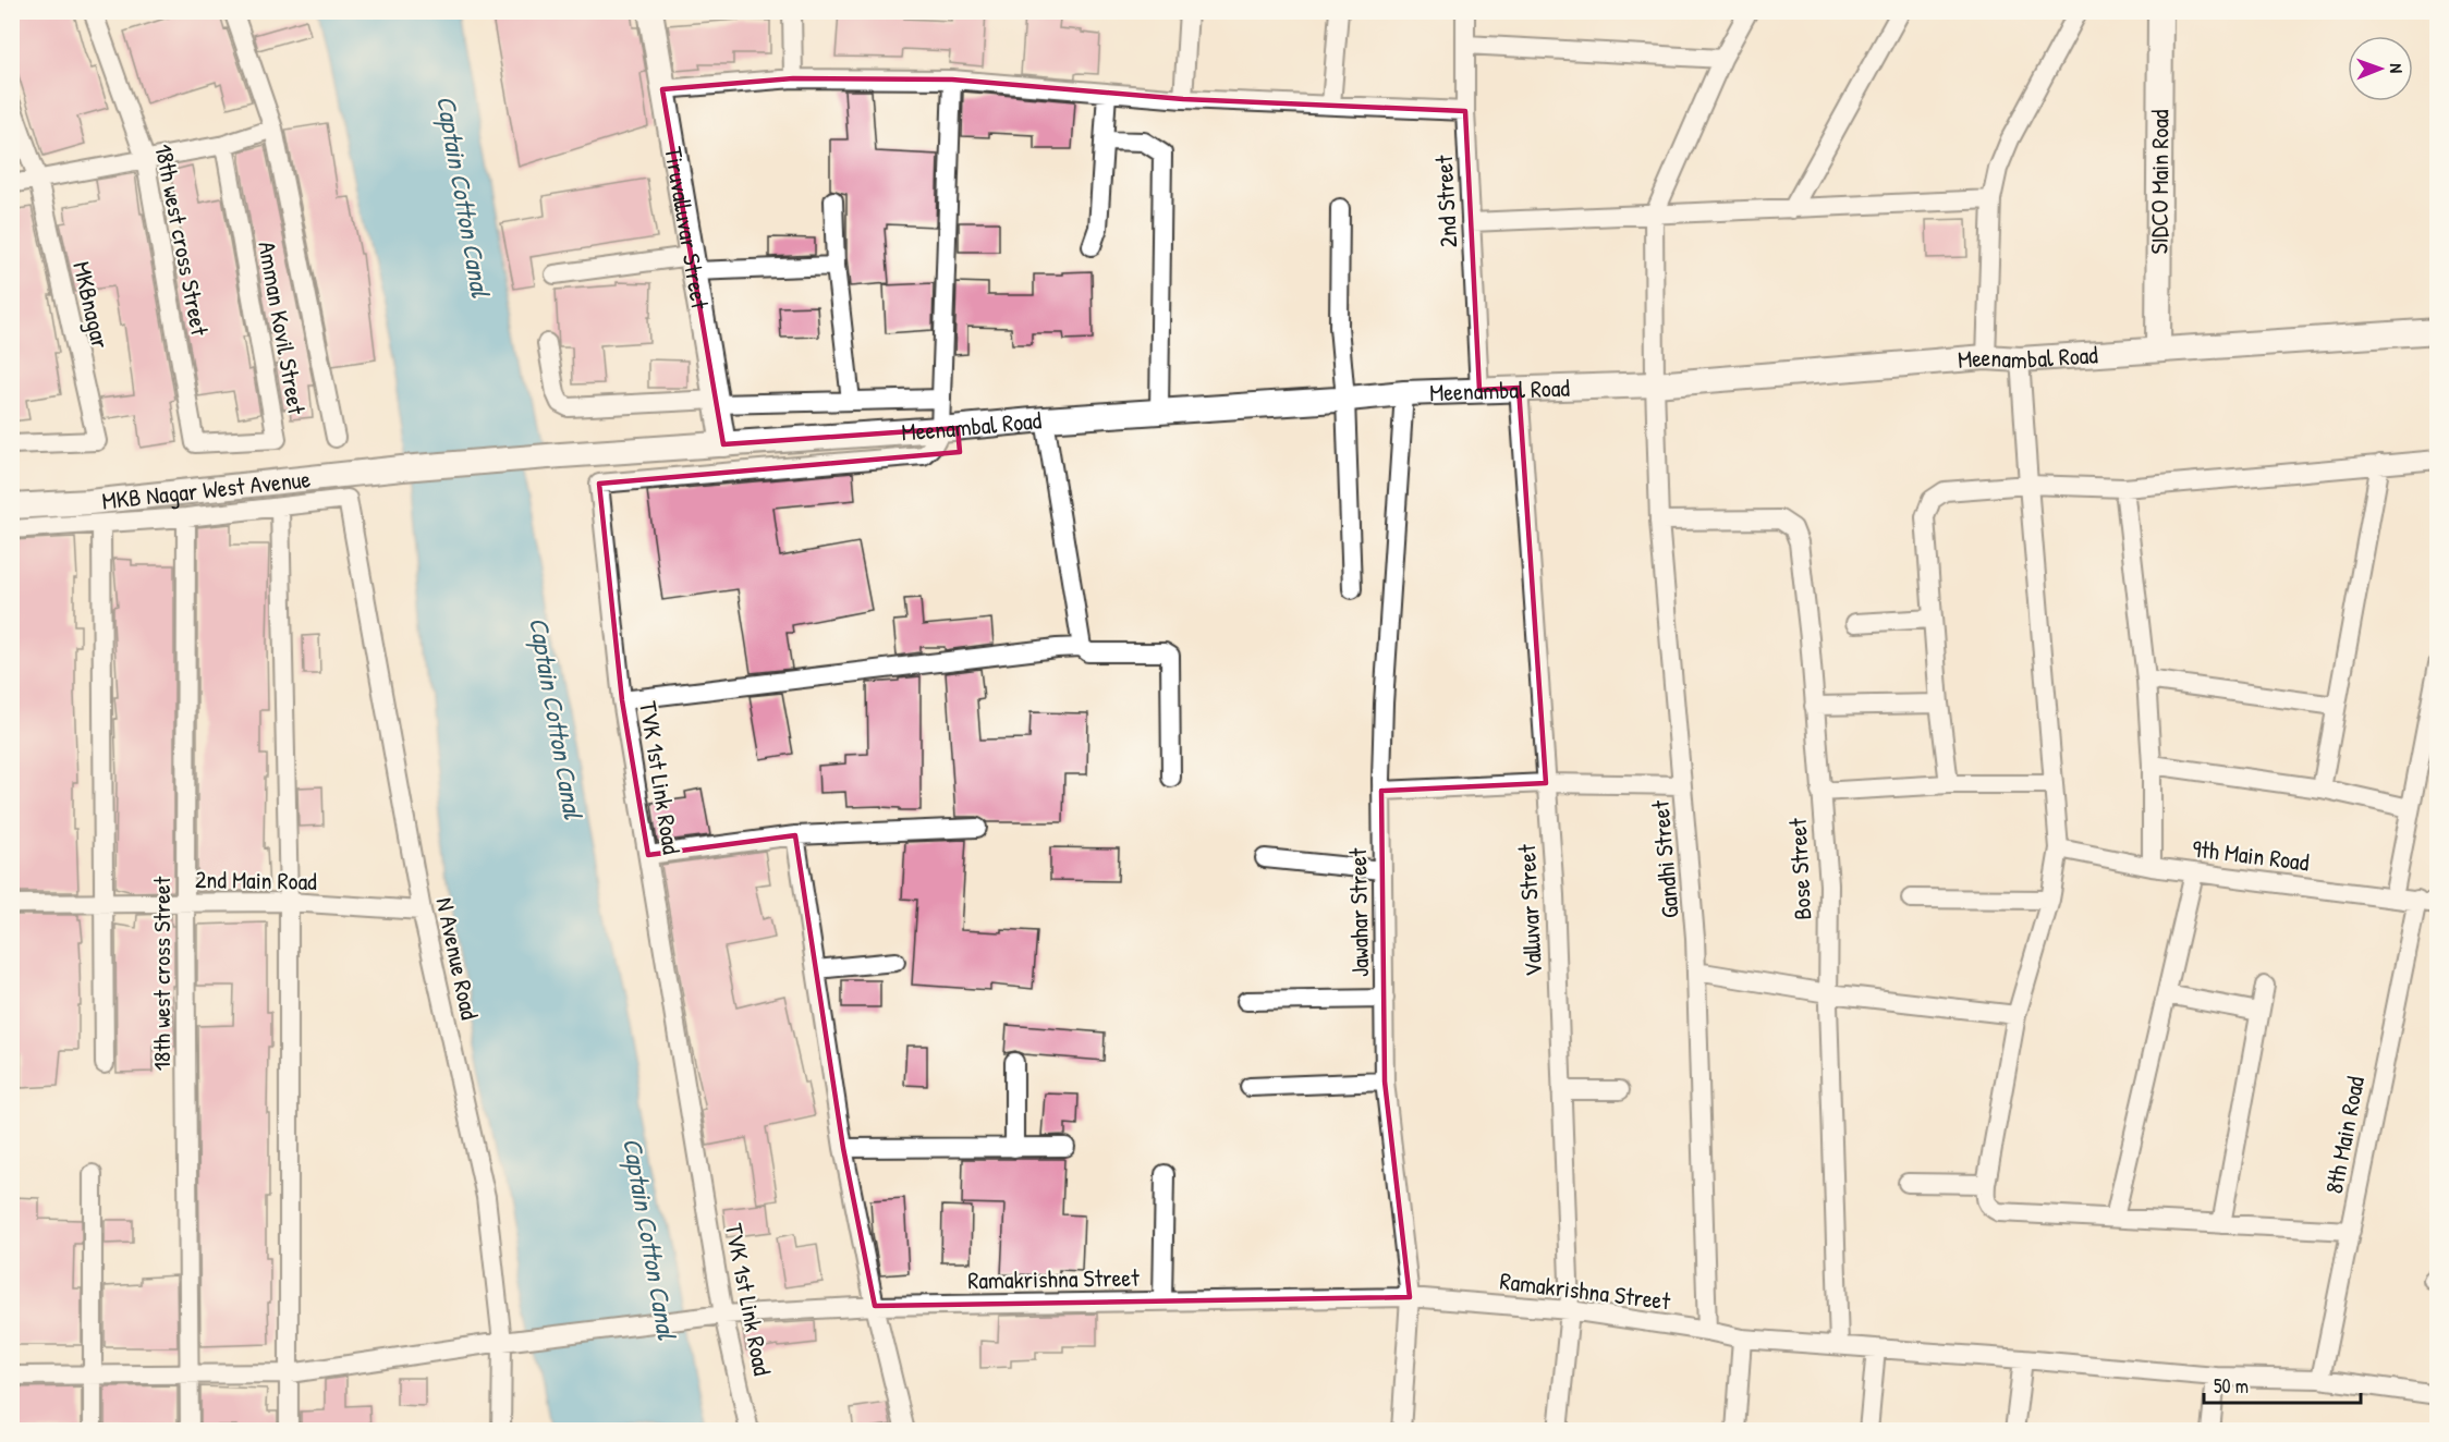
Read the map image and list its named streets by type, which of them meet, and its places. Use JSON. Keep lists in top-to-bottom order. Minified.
{"streets":{"main road":["SIDCO Main Road","Tiruvalluvar Street","Meenambal Road","MKB Nagar West Avenue"],"street":["2nd Street","18th west cross Street","MKBnagar","Amman Kovil Street","TVK 1st Link Road","9th Main Road","Gandhi Street","Bose Street","2nd Main Road","Valluvar Street","Jawahar Street","N Avenue Road","8th Main Road","Ramakrishna Street"]},"crossings":[["SIDCO Main Road","Meenambal Road"],["2nd Street","Meenambal Road"],["Tiruvalluvar Street","Meenambal Road"],["18th west cross Street","Amman Kovil Street"],["18th west cross Street","2nd Main Road"],["18th west cross Street","Ramakrishna Street"],["Meenambal Road","MKB Nagar West Avenue"],["Meenambal Road","TVK 1st Link Road"],["Meenambal Road","Gandhi Street"],["Meenambal Road","Valluvar Street"],["Meenambal Road","Jawahar Street"],["TVK 1st Link Road","Ramakrishna Street"],["9th Main Road","8th Main Road"],["Gandhi Street","Bose Street"],["Gandhi Street","Ramakrishna Street"],["Bose Street","Ramakrishna Street"],["2nd Main Road","N Avenue Road"],["Valluvar Street","Ramakrishna Street"],["Jawahar Street","Ramakrishna Street"],["N Avenue Road","Ramakrishna Street"],["8th Main Road","Ramakrishna Street"]],"water":["Captain Cotton Canal"],"scale_bar":"50 m","north":"right"}
